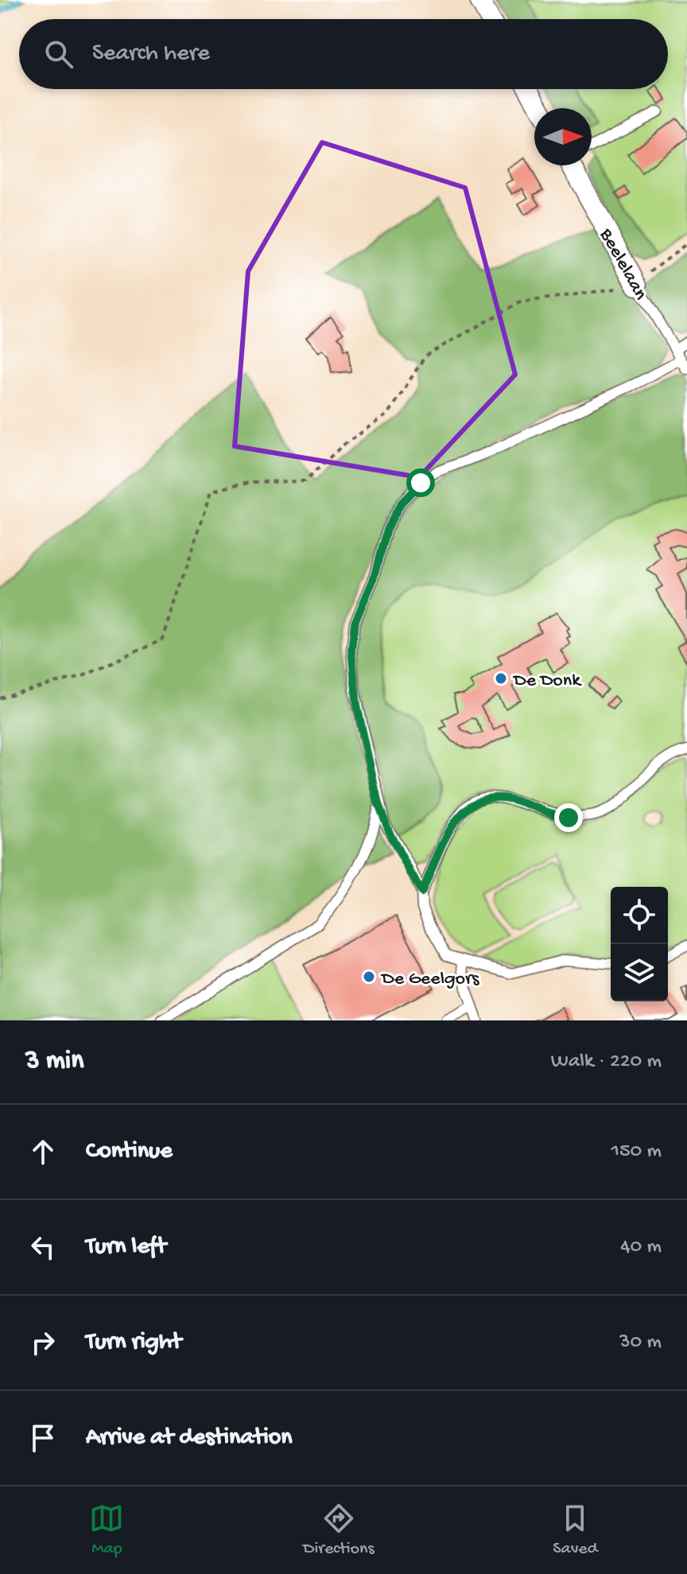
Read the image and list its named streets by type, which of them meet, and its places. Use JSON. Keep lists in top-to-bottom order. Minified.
{"streets":{"street":["Beelelaan"]},"places":["De Donk","De Geelgors"],"north":"right","page":{"search":"Search here","heading":["3 min","Walk · 220 m"],"list":[["Continue","150 m"],["Turn left","40 m"],["Turn right","30 m"],"Arrive at destination"],"nav":["Map","Directions","Saved"]}}
